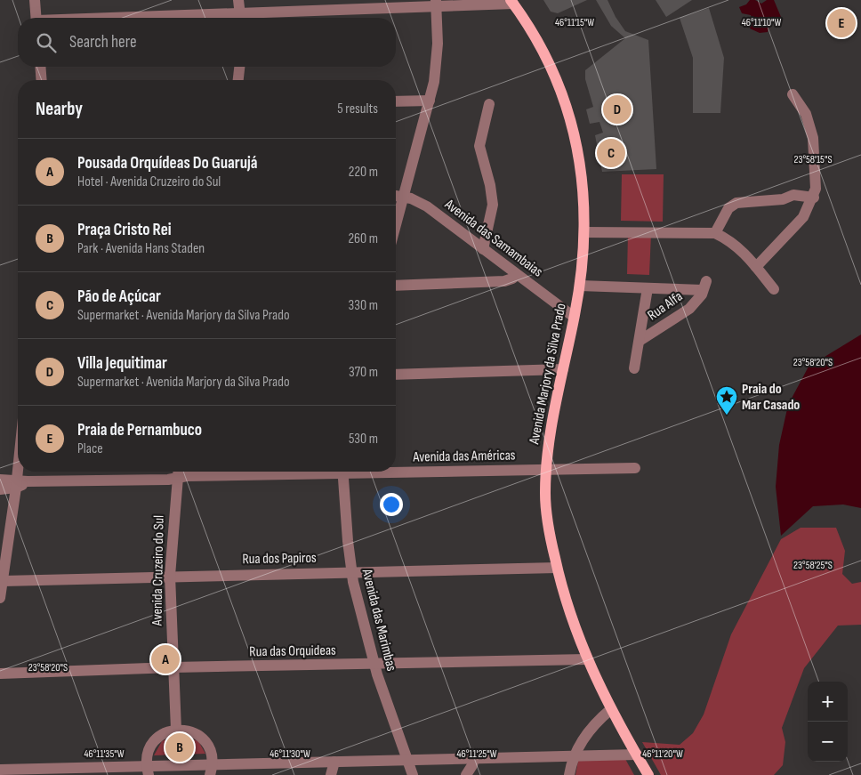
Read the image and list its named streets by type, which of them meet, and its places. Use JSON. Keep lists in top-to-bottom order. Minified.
{"streets":{"main road":["Avenida Marjory da Silva Prado"],"street":["Avenida das Samambaias","Rua Alfa","Avenida das Américas","Rua dos Papiros","Avenida Cruzeiro do Sul","Avenida das Marimbas","Rua das Orquideas"]},"crossings":[["Avenida das Samambaias","Avenida Marjory da Silva Prado"],["Rua Alfa","Avenida Marjory da Silva Prado"],["Avenida Marjory da Silva Prado","Avenida das Américas"],["Avenida Marjory da Silva Prado","Rua dos Papiros"],["Avenida Marjory da Silva Prado","Rua das Orquideas"],["Avenida das Américas","Avenida Cruzeiro do Sul"],["Rua dos Papiros","Avenida Cruzeiro do Sul"],["Rua dos Papiros","Avenida das Marimbas"],["Avenida Cruzeiro do Sul","Rua das Orquideas"],["Avenida das Marimbas","Rua das Orquideas"]],"places":{"place":["Praia do Mar Casado"]},"page":{"pins":["E","D","C","A","B"],"search":"Search here","heading":["Nearby","5 results"],"list":[{"mark":"A","name":"Pousada Orquídeas Do Guarujá","note":"Hotel · Avenida Cruzeiro do Sul","value":"220 m"},{"mark":"B","name":"Praça Cristo Rei","note":"Park · Avenida Hans Staden","value":"260 m"},{"mark":"C","name":"Pão de Açúcar","note":"Supermarket · Avenida Marjory da Silva Prado","value":"330 m"},{"mark":"D","name":"Villa Jequitimar","note":"Supermarket · Avenida Marjory da Silva Prado","value":"370 m"},{"mark":"E","name":"Praia de Pernambuco","note":"Place","value":"530 m"}],"map_buttons":["+","−"]},"coordinates":["46°11'15\"W","46°11'10\"W","23°58'15\"S","23°58'20\"S","23°58'25\"S","46°11'35\"W","46°11'30\"W","46°11'25\"W","46°11'20\"W"]}
